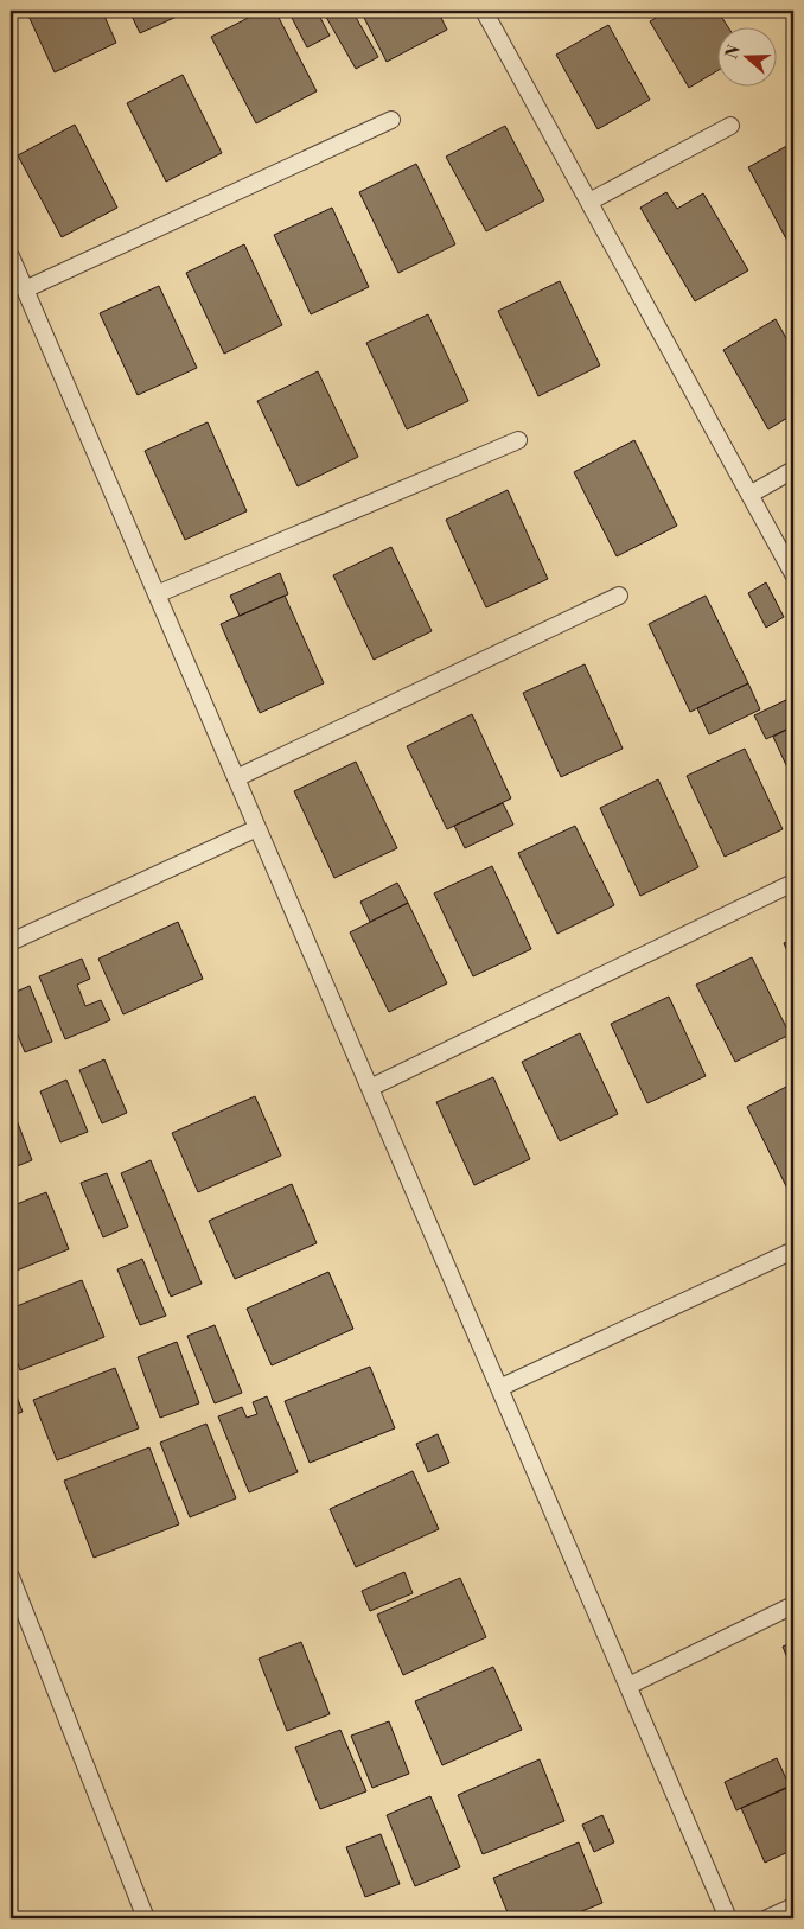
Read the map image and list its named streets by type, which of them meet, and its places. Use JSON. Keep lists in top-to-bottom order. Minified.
{"north":"left"}
